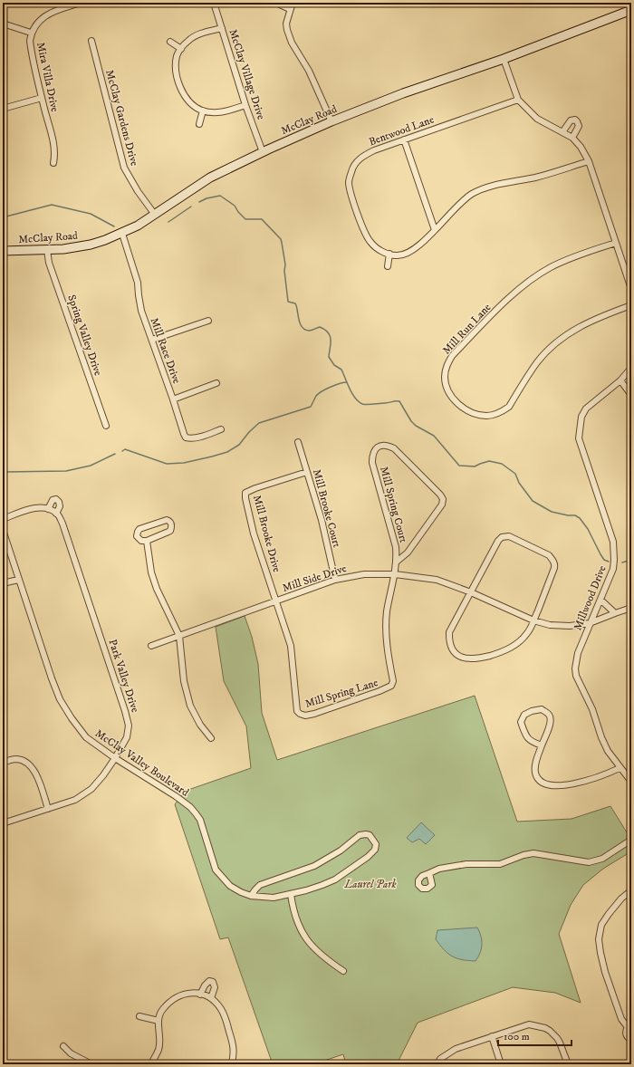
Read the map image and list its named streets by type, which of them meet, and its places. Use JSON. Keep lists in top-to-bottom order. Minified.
{"streets":{"main road":["McClay Road"],"street":["McClay Village Drive","Mira Villa Drive","McClay Gardens Drive","Bentwood Lane","Mill Run Lane","Spring Valley Drive","Mill Race Drive","Mill Spring Court","Mill Brooke Court","Mill Brooke Drive","Mill Side Drive","Millwood Drive","Park Valley Drive","Mill Spring Lane","McClay Valley Boulevard"]},"crossings":[["McClay Village Drive","McClay Road"],["McClay Gardens Drive","McClay Road"],["McClay Road","Spring Valley Drive"],["McClay Road","Mill Race Drive"],["Mill Spring Court","Mill Side Drive"],["Mill Spring Court","Mill Spring Lane"],["Mill Brooke Court","Mill Brooke Drive"],["Mill Brooke Court","Mill Side Drive"],["Mill Brooke Drive","Mill Side Drive"],["Mill Brooke Drive","Mill Spring Lane"],["Mill Side Drive","Millwood Drive"],["Mill Side Drive","Mill Spring Lane"],["Park Valley Drive","McClay Valley Boulevard"]],"parks":["Laurel Park"],"scale_bar":"100 m"}
